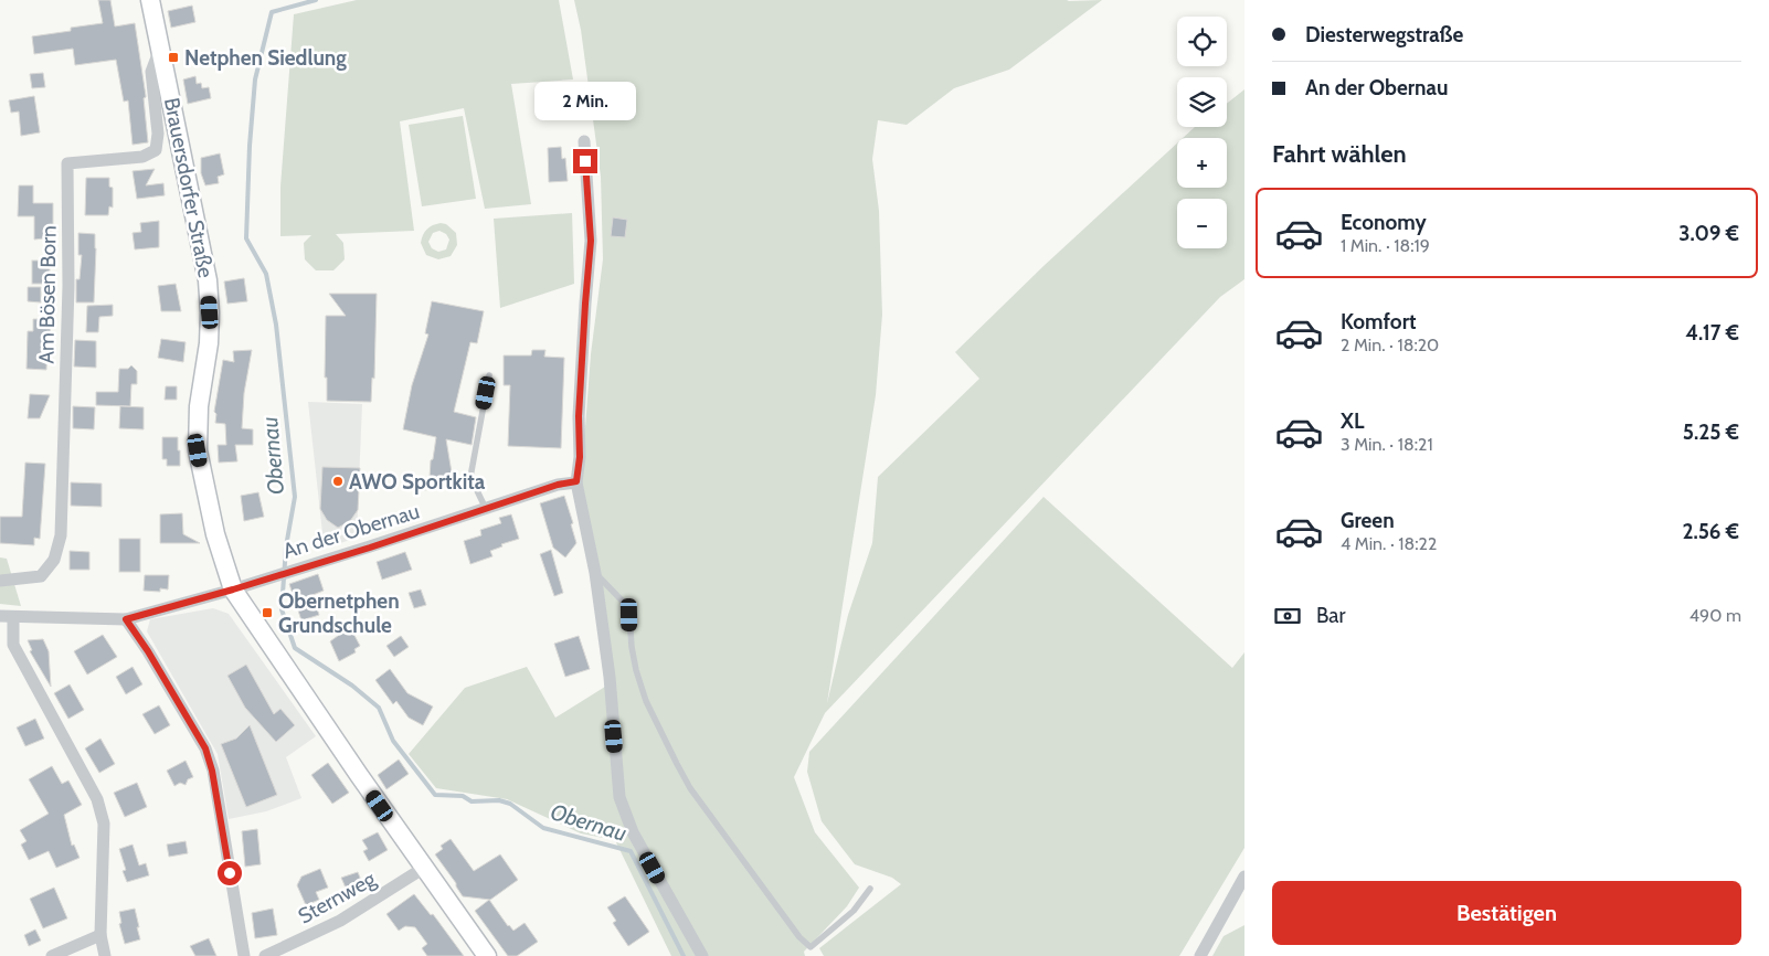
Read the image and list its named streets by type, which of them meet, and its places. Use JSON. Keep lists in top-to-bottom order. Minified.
{"streets":{"street":["Brauersdorfer Straße","Am Bösen Born","An der Obernau","Sternweg"]},"crossings":[["Brauersdorfer Straße","Am Bösen Born"],["Brauersdorfer Straße","An der Obernau"],["Brauersdorfer Straße","Sternweg"]],"water":["Obernau"],"places":{"transit":["Netphen Siedlung","Obernetphen Grundschule"],"other":["AWO Sportkita"]},"page":{"banner":["Diesterwegstraße","An der Obernau"],"map_buttons":["+","−"],"bubble":"2 Min.","heading":"Fahrt wählen","list":[{"name":"Economy","note":"1 Min. · 18:19","value":"3.09 €"},{"name":"Komfort","note":"2 Min. · 18:20","value":"4.17 €"},{"name":"XL","note":"3 Min. · 18:21","value":"5.25 €"},{"name":"Green","note":"4 Min. · 18:22","value":"2.56 €"}],"pay":["Bar","490 m"],"buttons":"Bestätigen"}}
